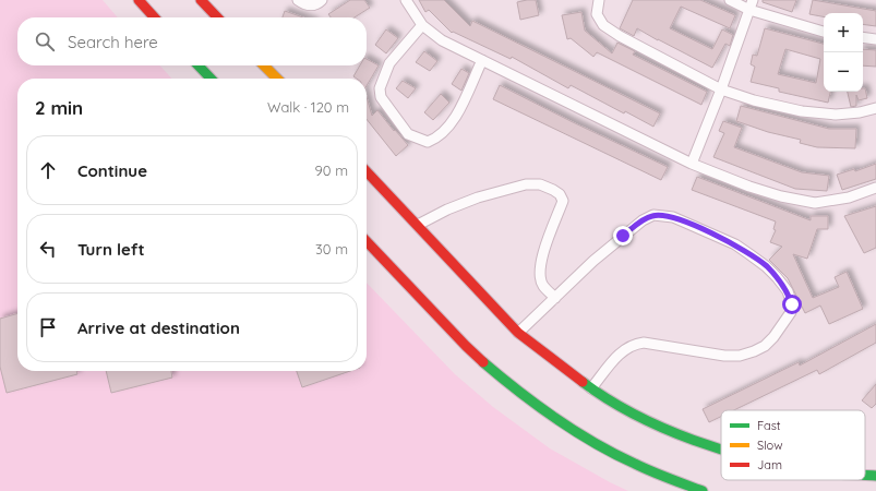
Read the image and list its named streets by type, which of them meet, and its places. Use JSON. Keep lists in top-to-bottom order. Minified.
{"legend":["Fast","Slow","Jam"],"page":{"map_buttons":["+","−"],"search":"Search here","heading":["2 min","Walk · 120 m"],"list":[["Continue","90 m"],["Turn left","30 m"],"Arrive at destination"]}}
